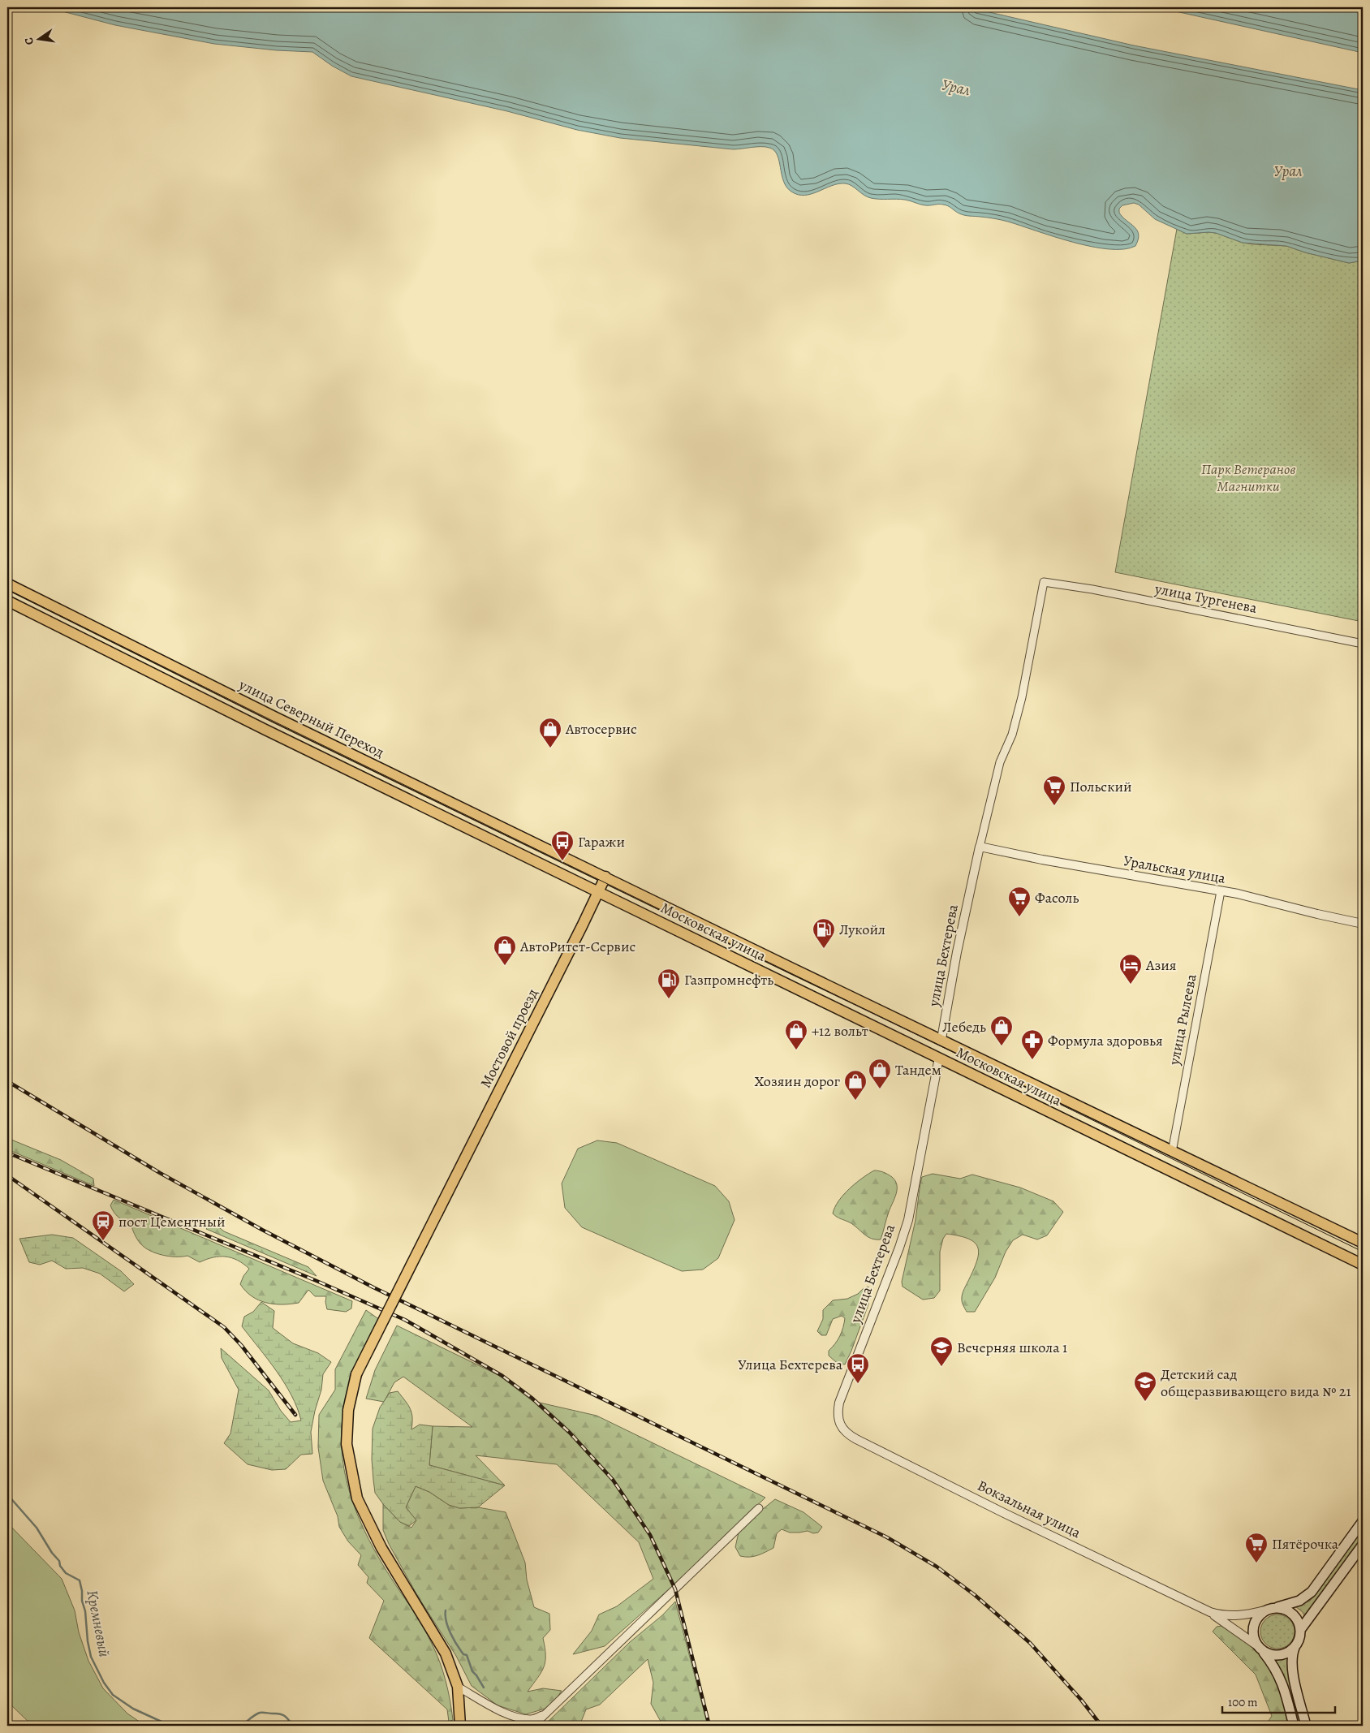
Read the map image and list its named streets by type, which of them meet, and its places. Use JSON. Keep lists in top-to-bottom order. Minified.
{"streets":{"main road":["улица Северный Переход","Московская улица","улица Бехтерева","Мостовой проезд","Вокзальная улица"],"street":["улица Тургенева","Уральская улица","улица Рылеева"]},"crossings":[["улица Тургенева","улица Бехтерева"],["улица Северный Переход","Московская улица"],["улица Северный Переход","Мостовой проезд"],["Уральская улица","улица Бехтерева"],["Уральская улица","улица Рылеева"],["Московская улица","улица Бехтерева"],["Московская улица","улица Рылеева"],["Московская улица","Мостовой проезд"],["улица Бехтерева","Вокзальная улица"]],"water":["Урал","Кремневый"],"parks":["Парк Ветеранов Магнитки"],"places":{"shop":["Автосервис","АвтоРитет-Сервис","Лебедь","+12 вольт","Тандем","Хозяин дорог"],"supermarket":["Польский","Фасоль","Пятёрочка"],"bus stop":["Гаражи","Улица Бехтерева"],"fuel station":["Лукойл","Газпромнефть"],"hotel":["Азия"],"pharmacy":["Формула здоровья"],"station":["пост Цементный"],"school or university":["Вечерняя школа 1","Детский сад общеразвивающего вида № 21"]},"scale_bar":"100 m","north":"left"}
